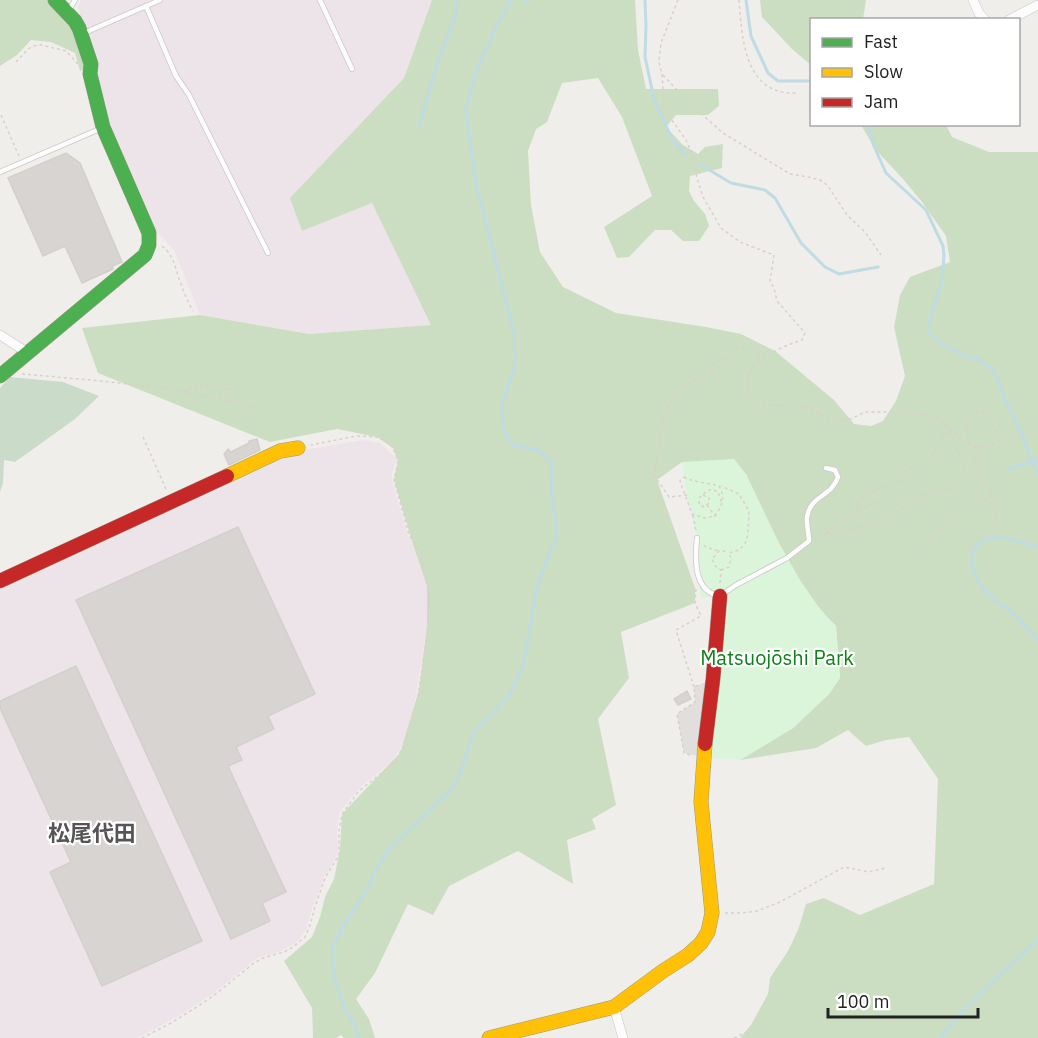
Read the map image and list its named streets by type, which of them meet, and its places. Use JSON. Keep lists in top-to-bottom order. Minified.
{"districts":["松尾代田"],"parks":["Matsuojōshi Park"],"legend":["Fast","Slow","Jam"],"scale_bar":"100 m"}
